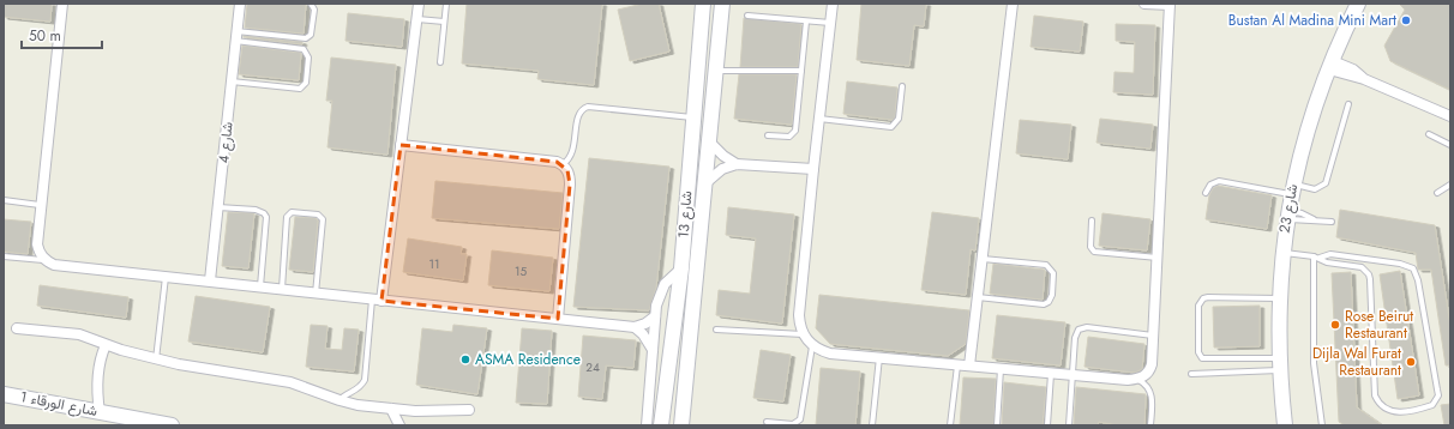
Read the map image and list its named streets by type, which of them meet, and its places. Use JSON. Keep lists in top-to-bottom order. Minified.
{"streets":{"street":["شارع 4","شارع 23","شارع 13","شارع الورقاء 1"]},"places":["Bustan Al Madina Mini Mart","Rose Beirut Restaurant","ASMA Residence","Dijla Wal Furat Restaurant"],"house_numbers":["11","15","24"],"scale_bar":"50 m"}
